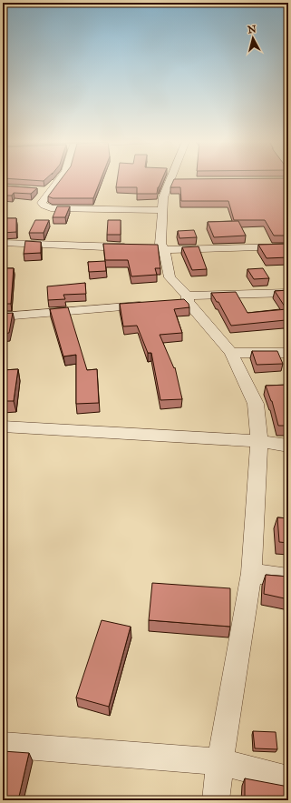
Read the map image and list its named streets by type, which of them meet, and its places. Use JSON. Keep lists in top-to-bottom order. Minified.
{"north":"top"}
